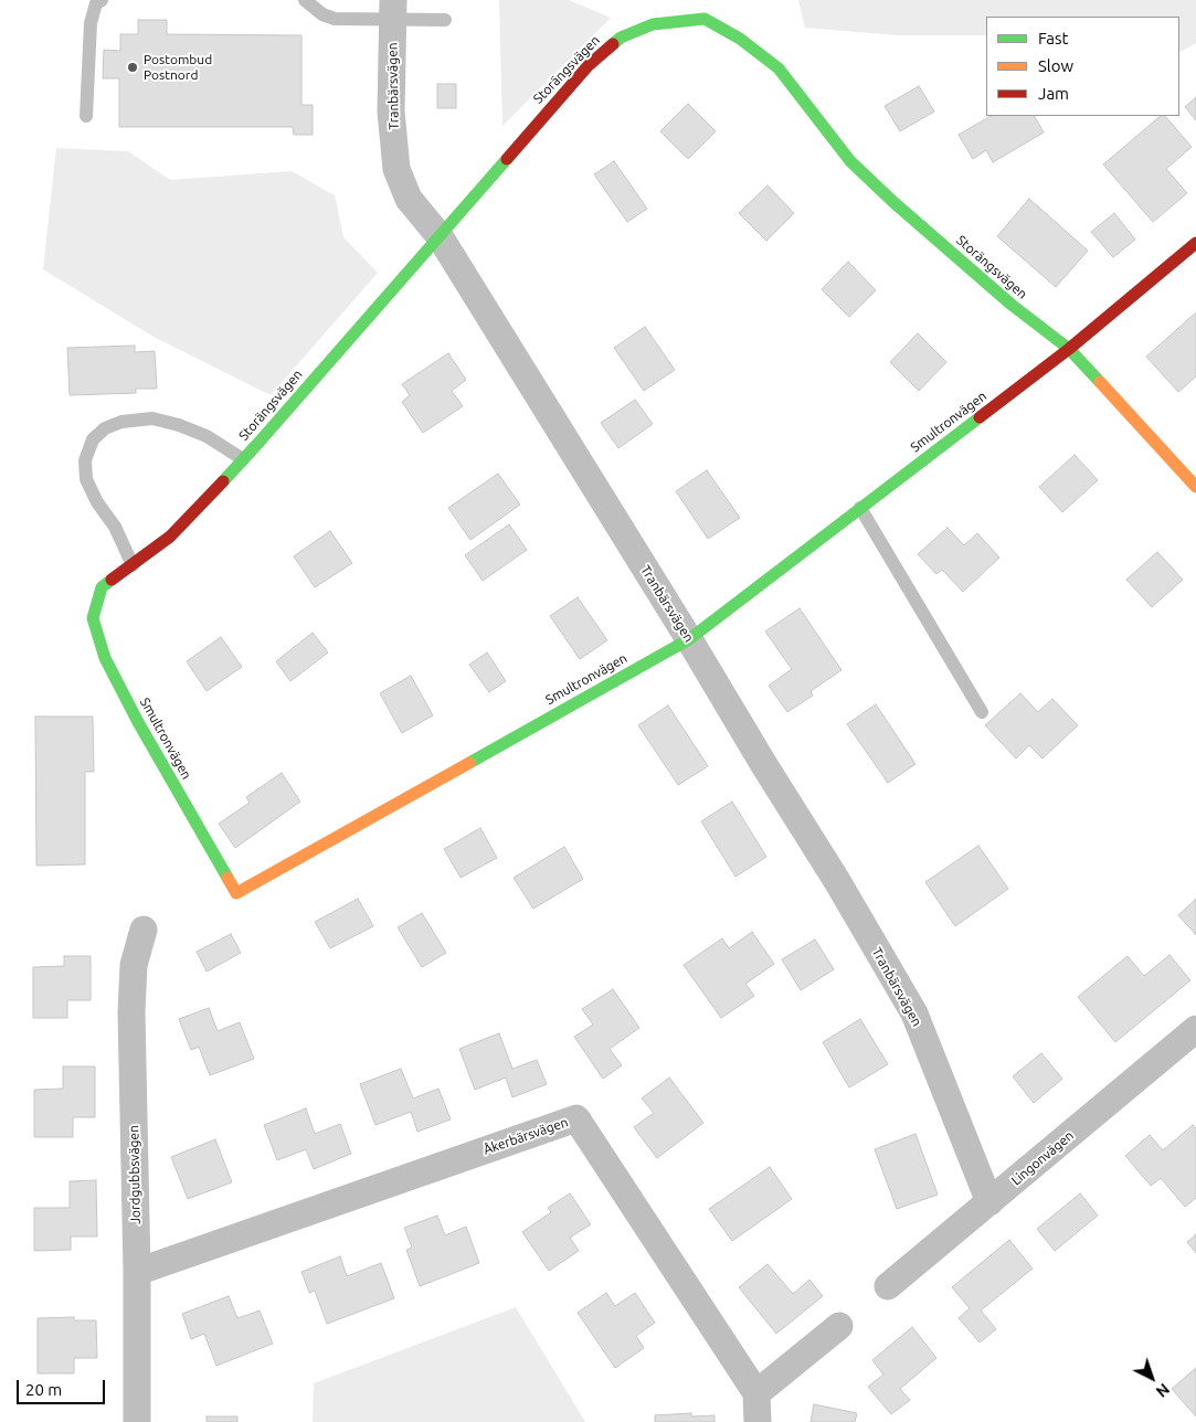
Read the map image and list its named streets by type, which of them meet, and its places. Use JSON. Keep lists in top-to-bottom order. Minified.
{"streets":{"street":["Storängsvägen","Tranbärsvägen","Smultronvägen","Åkerbärsvägen","Lingonvägen","Jordgubbsvägen"]},"crossings":[["Storängsvägen","Tranbärsvägen"],["Storängsvägen","Smultronvägen"],["Tranbärsvägen","Smultronvägen"],["Tranbärsvägen","Lingonvägen"],["Åkerbärsvägen","Jordgubbsvägen"]],"places":["Postombud Postnord"],"legend":["Fast","Slow","Jam"],"scale_bar":"20 m","north":"bottom right"}
